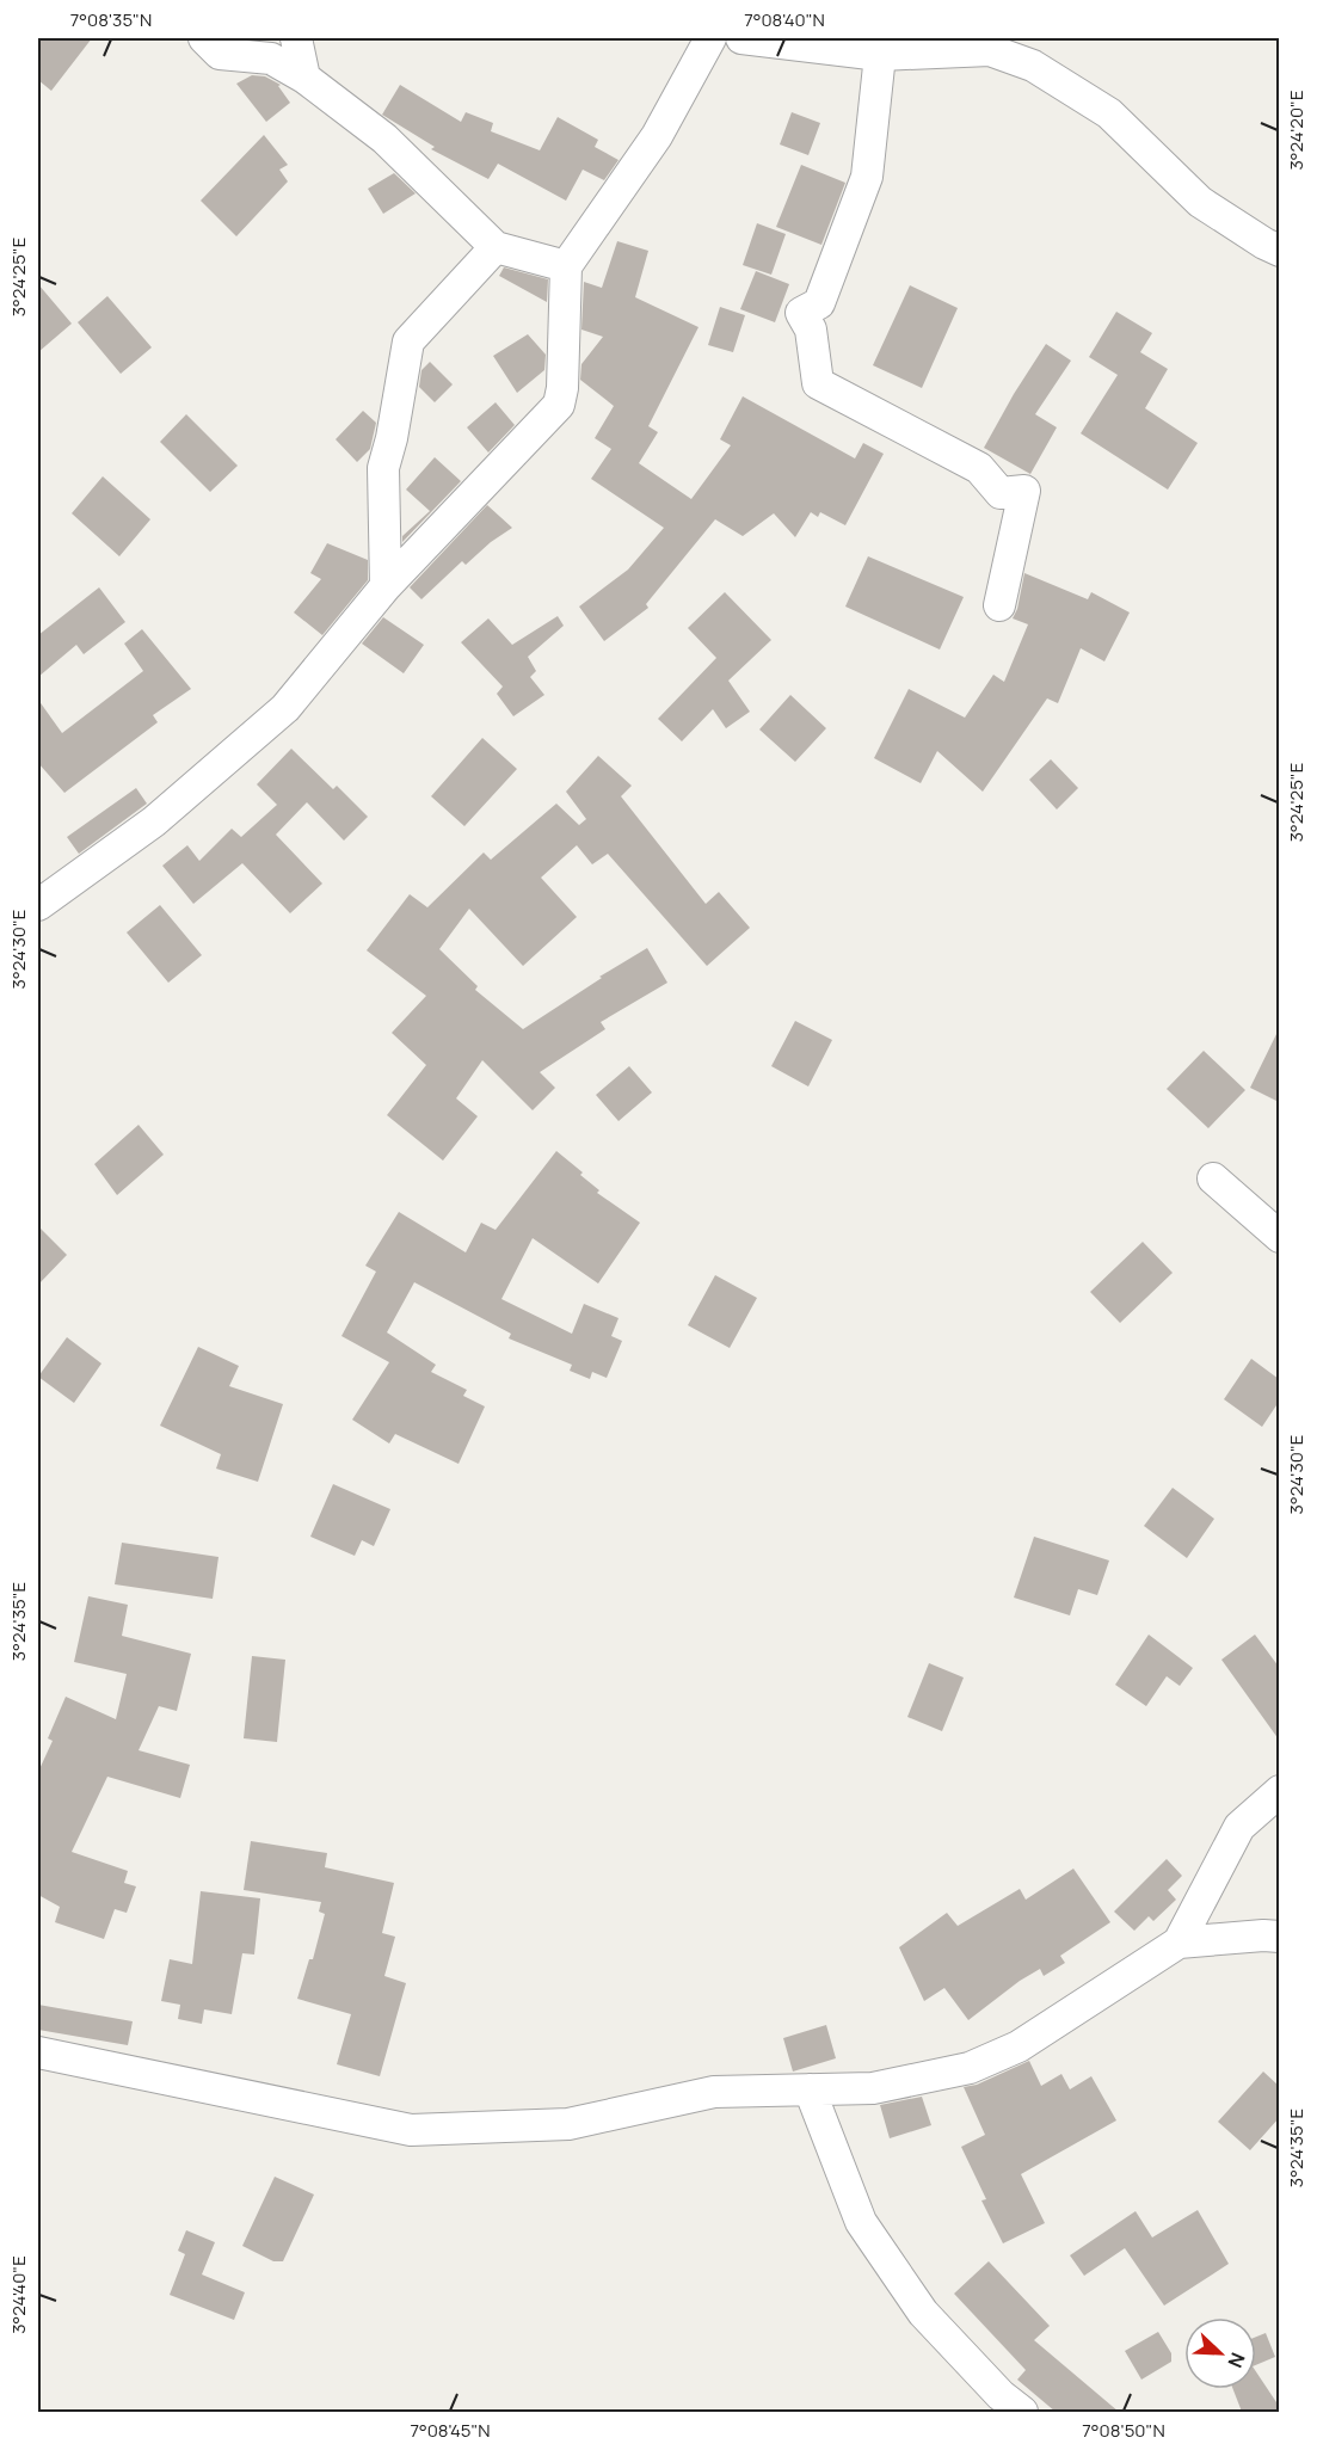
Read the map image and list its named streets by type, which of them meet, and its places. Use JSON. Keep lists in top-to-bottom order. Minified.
{"north":"bottom right","coordinates":["7°08'35\"N","7°08'40\"N","3°24'20\"E","3°24'25\"E","3°24'30\"E","3°24'35\"E","3°24'40\"E","7°08'45\"N","7°08'50\"N"]}
